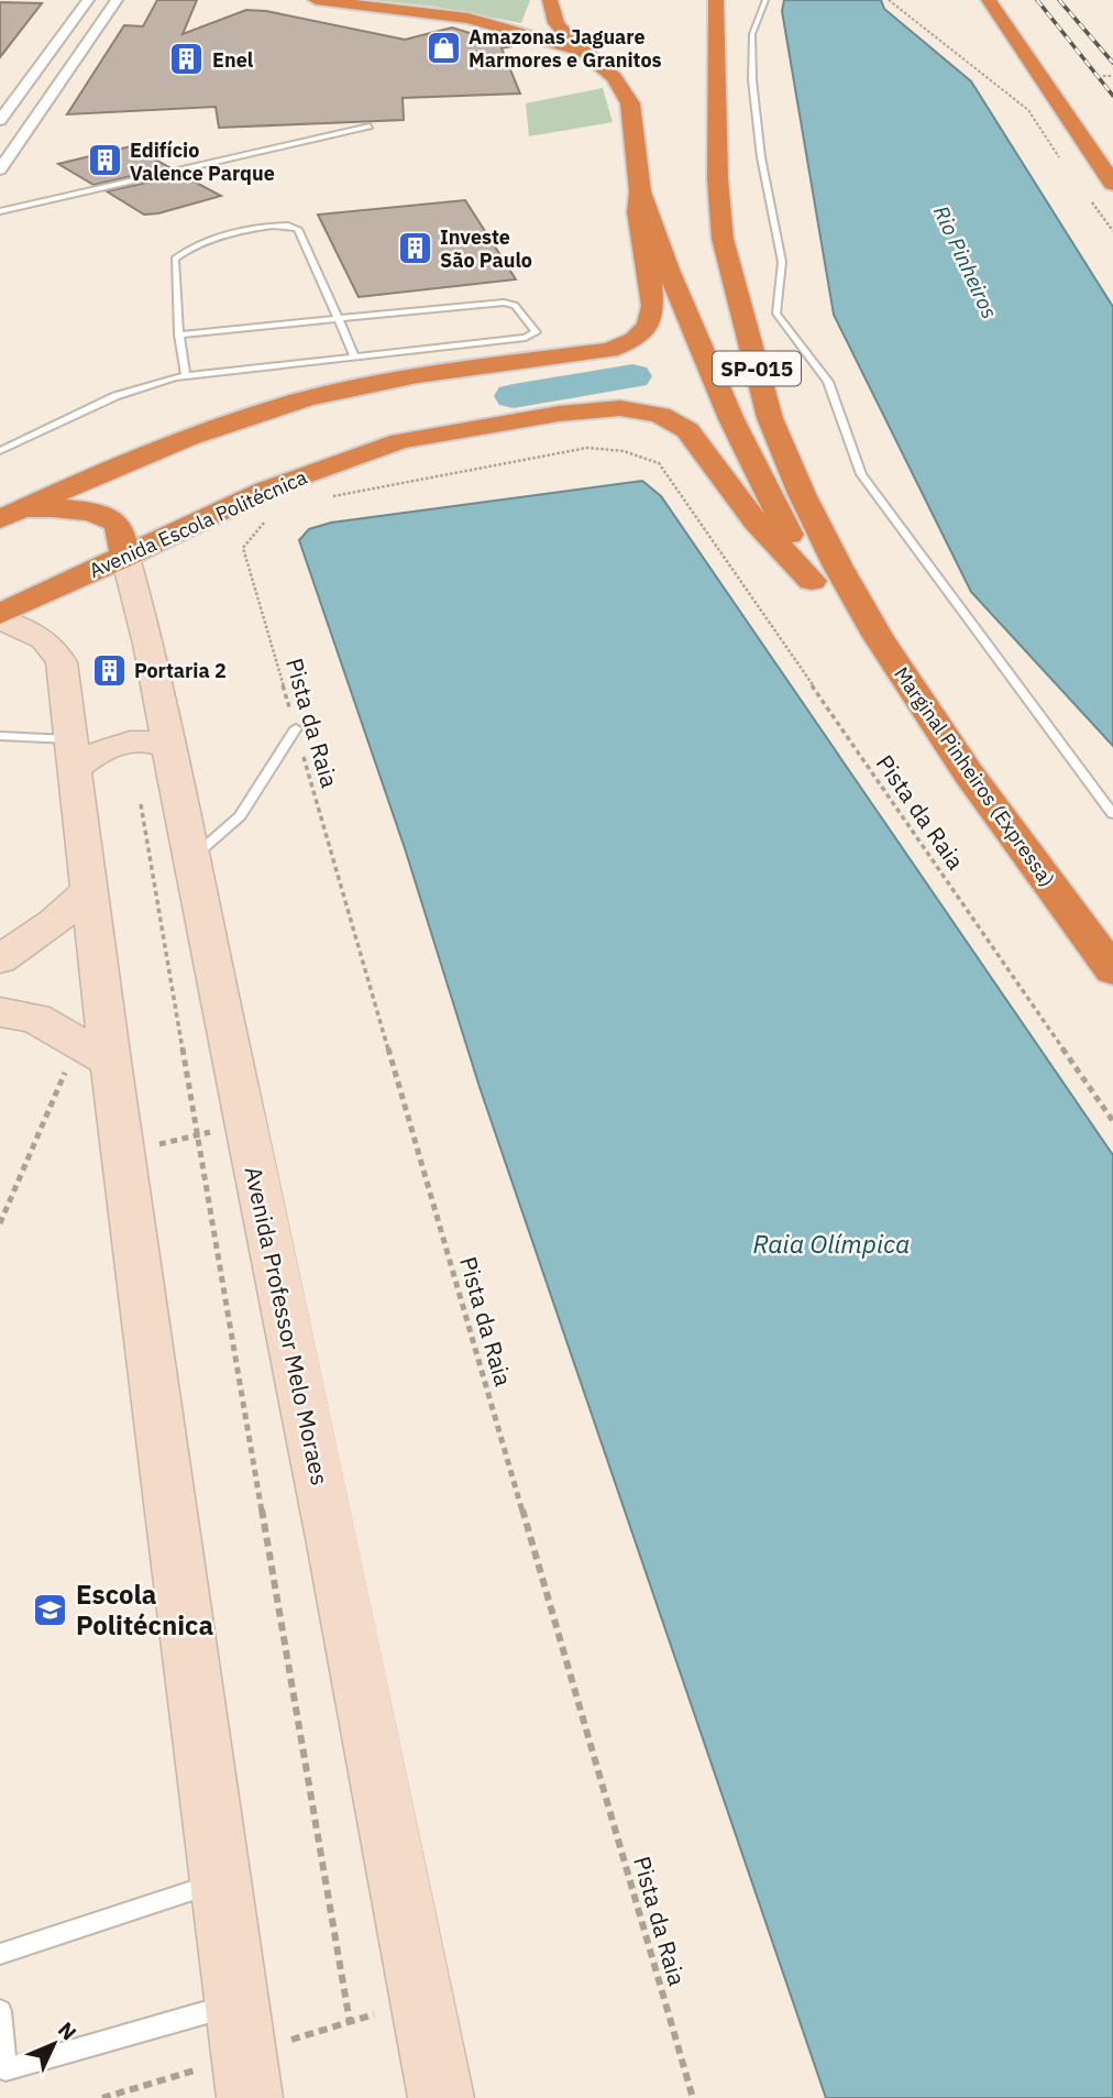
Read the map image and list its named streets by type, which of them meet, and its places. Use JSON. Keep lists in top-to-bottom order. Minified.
{"streets":{"highway":["SP-015","Avenida Escola Politécnica","Marginal Pinheiros (Expressa)"],"street":["Avenida Professor Melo Moraes"],"path":["Pista da Raia"]},"crossings":[["Avenida Escola Politécnica","Avenida Professor Melo Moraes"]],"water":["Rio Pinheiros","Raia Olímpica"],"places":{"shop":["Amazonas Jaguare Marmores e Granitos"],"building":["Enel","Edifício Valence Parque","Investe São Paulo","Portaria 2"],"school or university":["Escola Politécnica"]},"north":"top right"}
